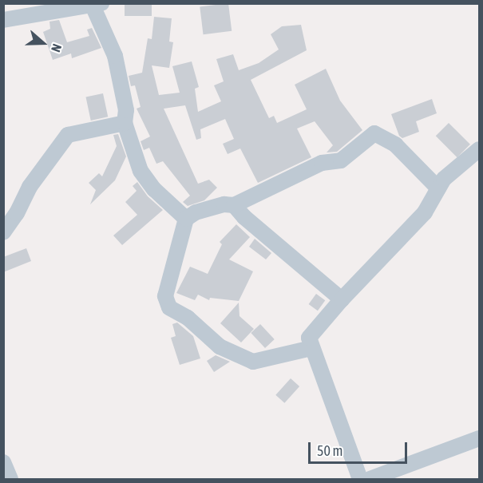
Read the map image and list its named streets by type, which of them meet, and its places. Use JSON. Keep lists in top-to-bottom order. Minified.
{"scale_bar":"50 m","north":"right"}
